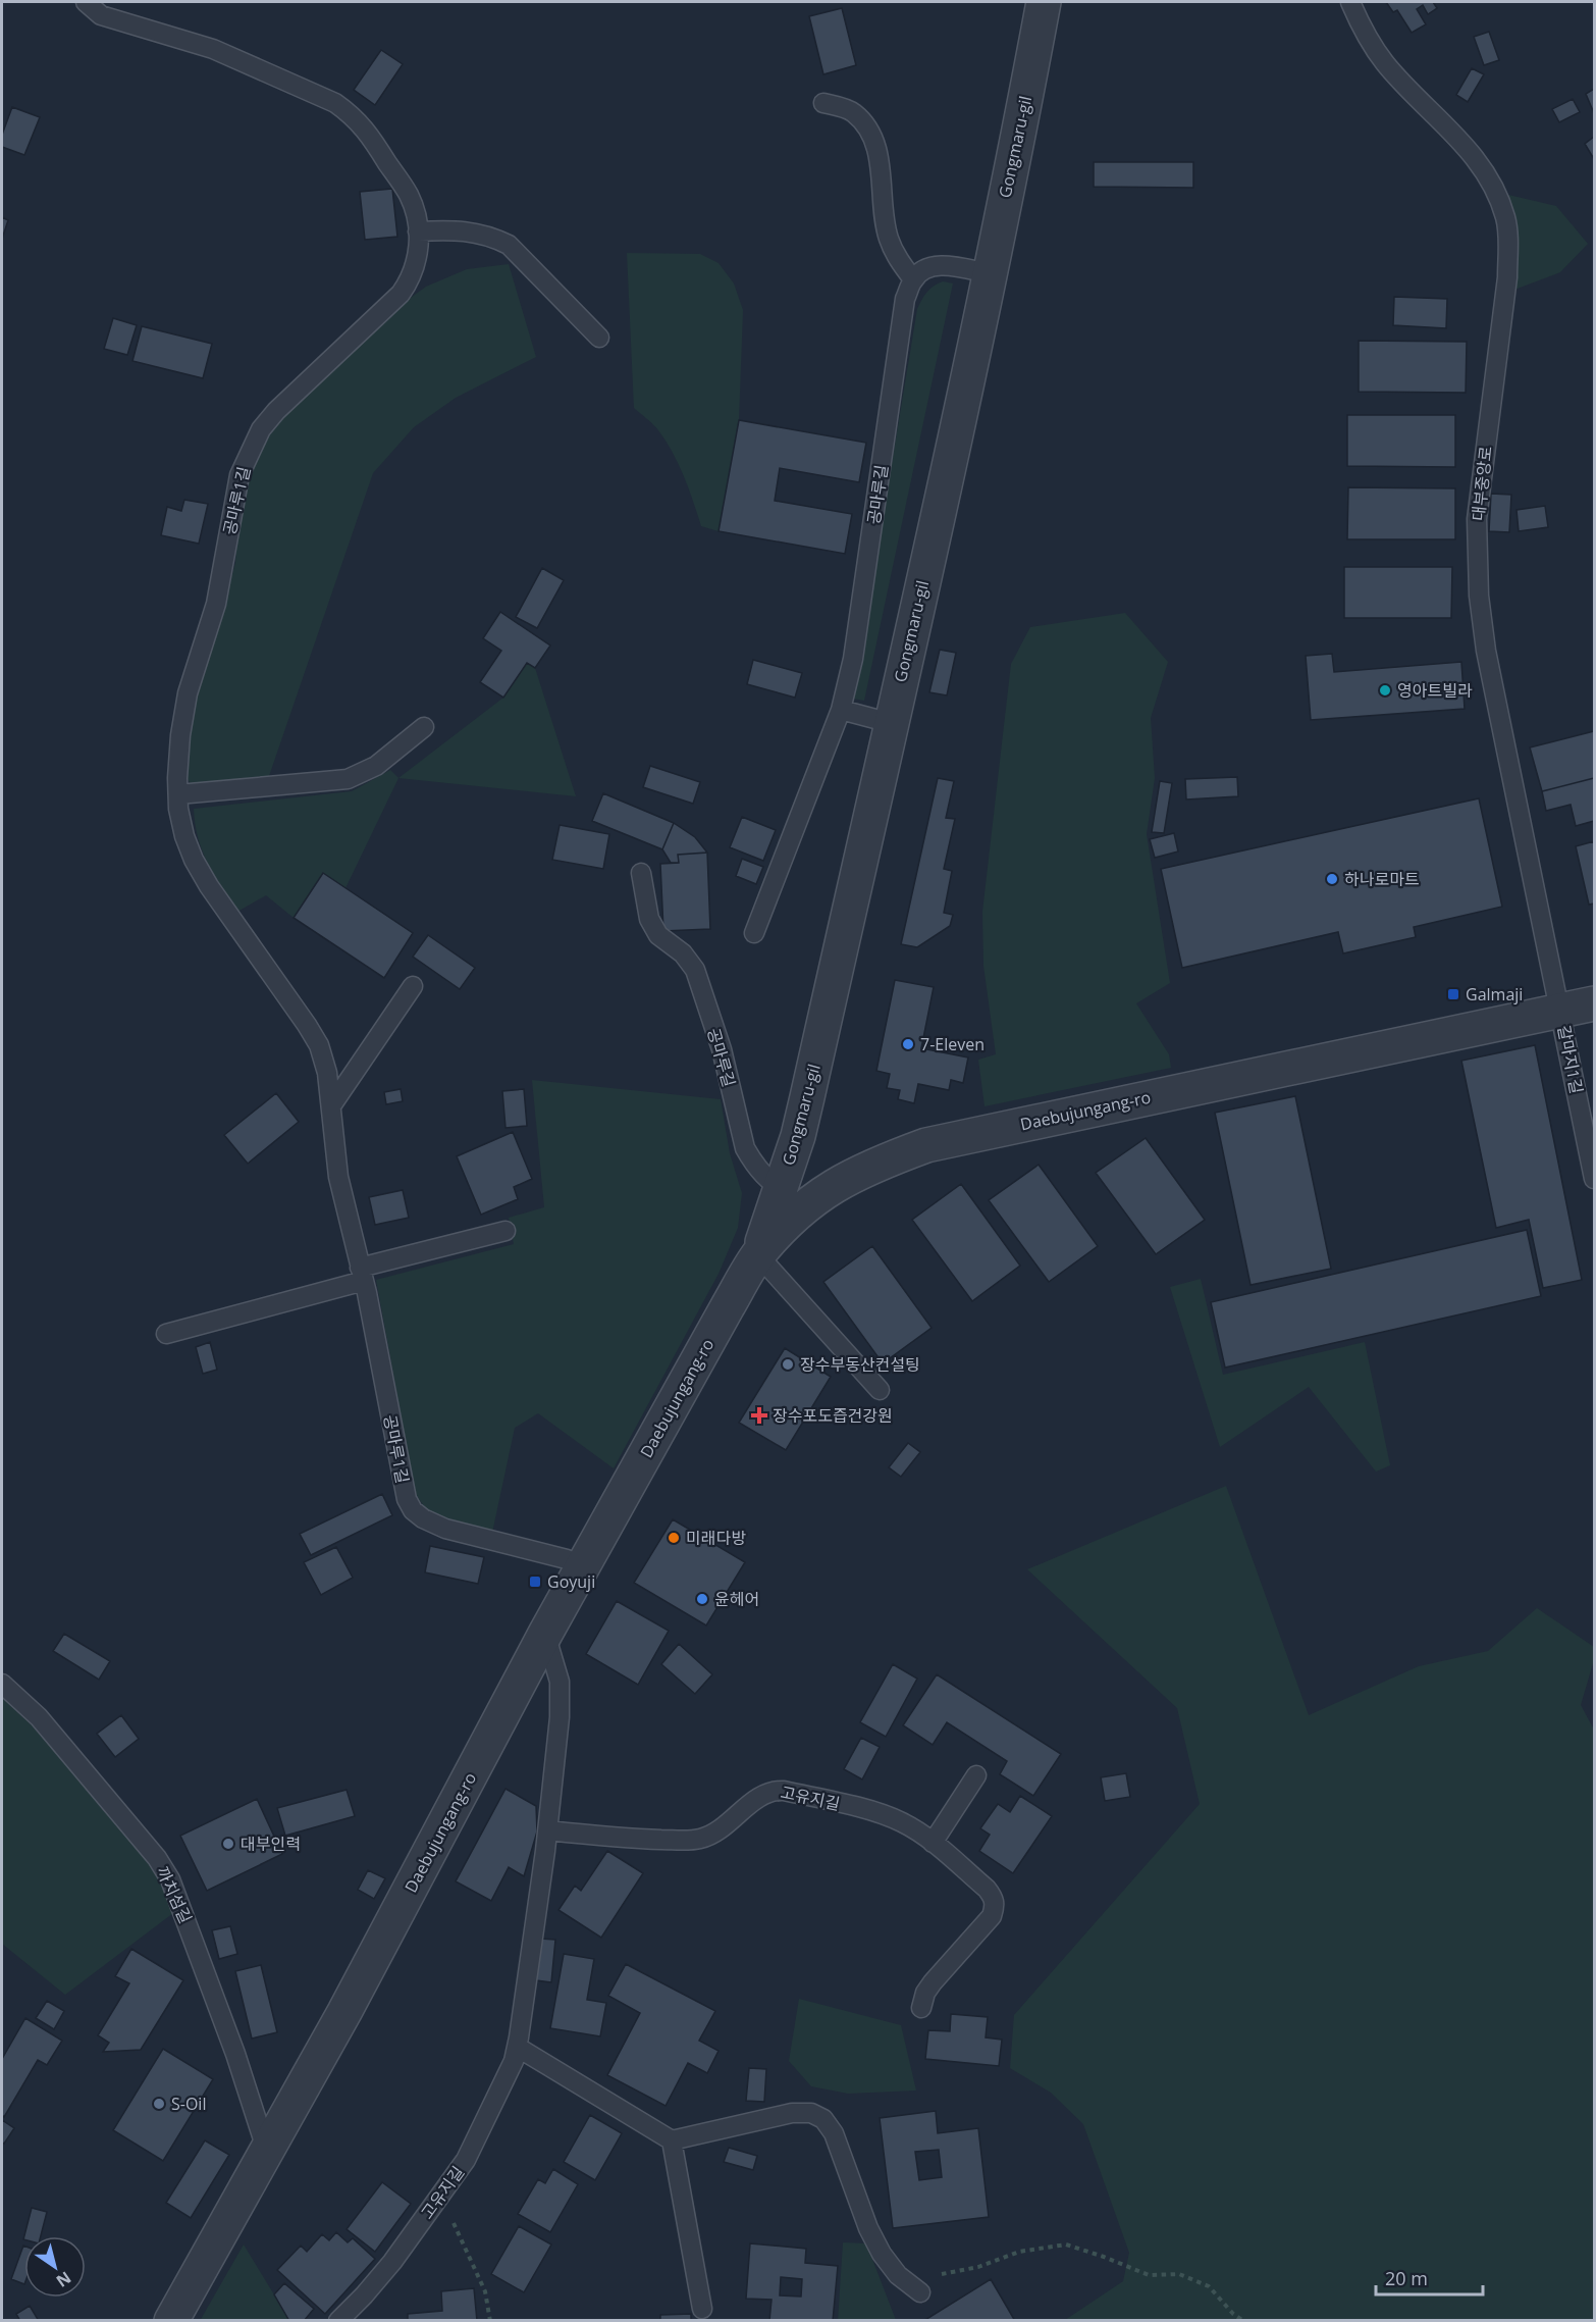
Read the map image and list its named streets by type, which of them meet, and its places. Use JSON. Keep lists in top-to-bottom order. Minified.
{"streets":{"street":["Gongmaru-gil","Daebujungang-ro"],"lane":["대부중앙로","공마루길","공마루1길","갈마지1길","고유지길","까치섬길"]},"crossings":[["Gongmaru-gil","공마루길"],["Gongmaru-gil","Daebujungang-ro"],["대부중앙로","갈마지1길"],["대부중앙로","Daebujungang-ro"],["공마루1길","Daebujungang-ro"],["갈마지1길","Daebujungang-ro"],["Daebujungang-ro","고유지길"],["Daebujungang-ro","까치섬길"]],"places":{"other":["영아트빌라","하나로마트","7-Eleven","장수부동산컨설팅","미래다방","윤헤어","대부인력","S-Oil"],"transit":["Galmaji","Goyuji"],"health":["장수포도즙건강원"]},"scale_bar":"20 m","north":"bottom right"}
